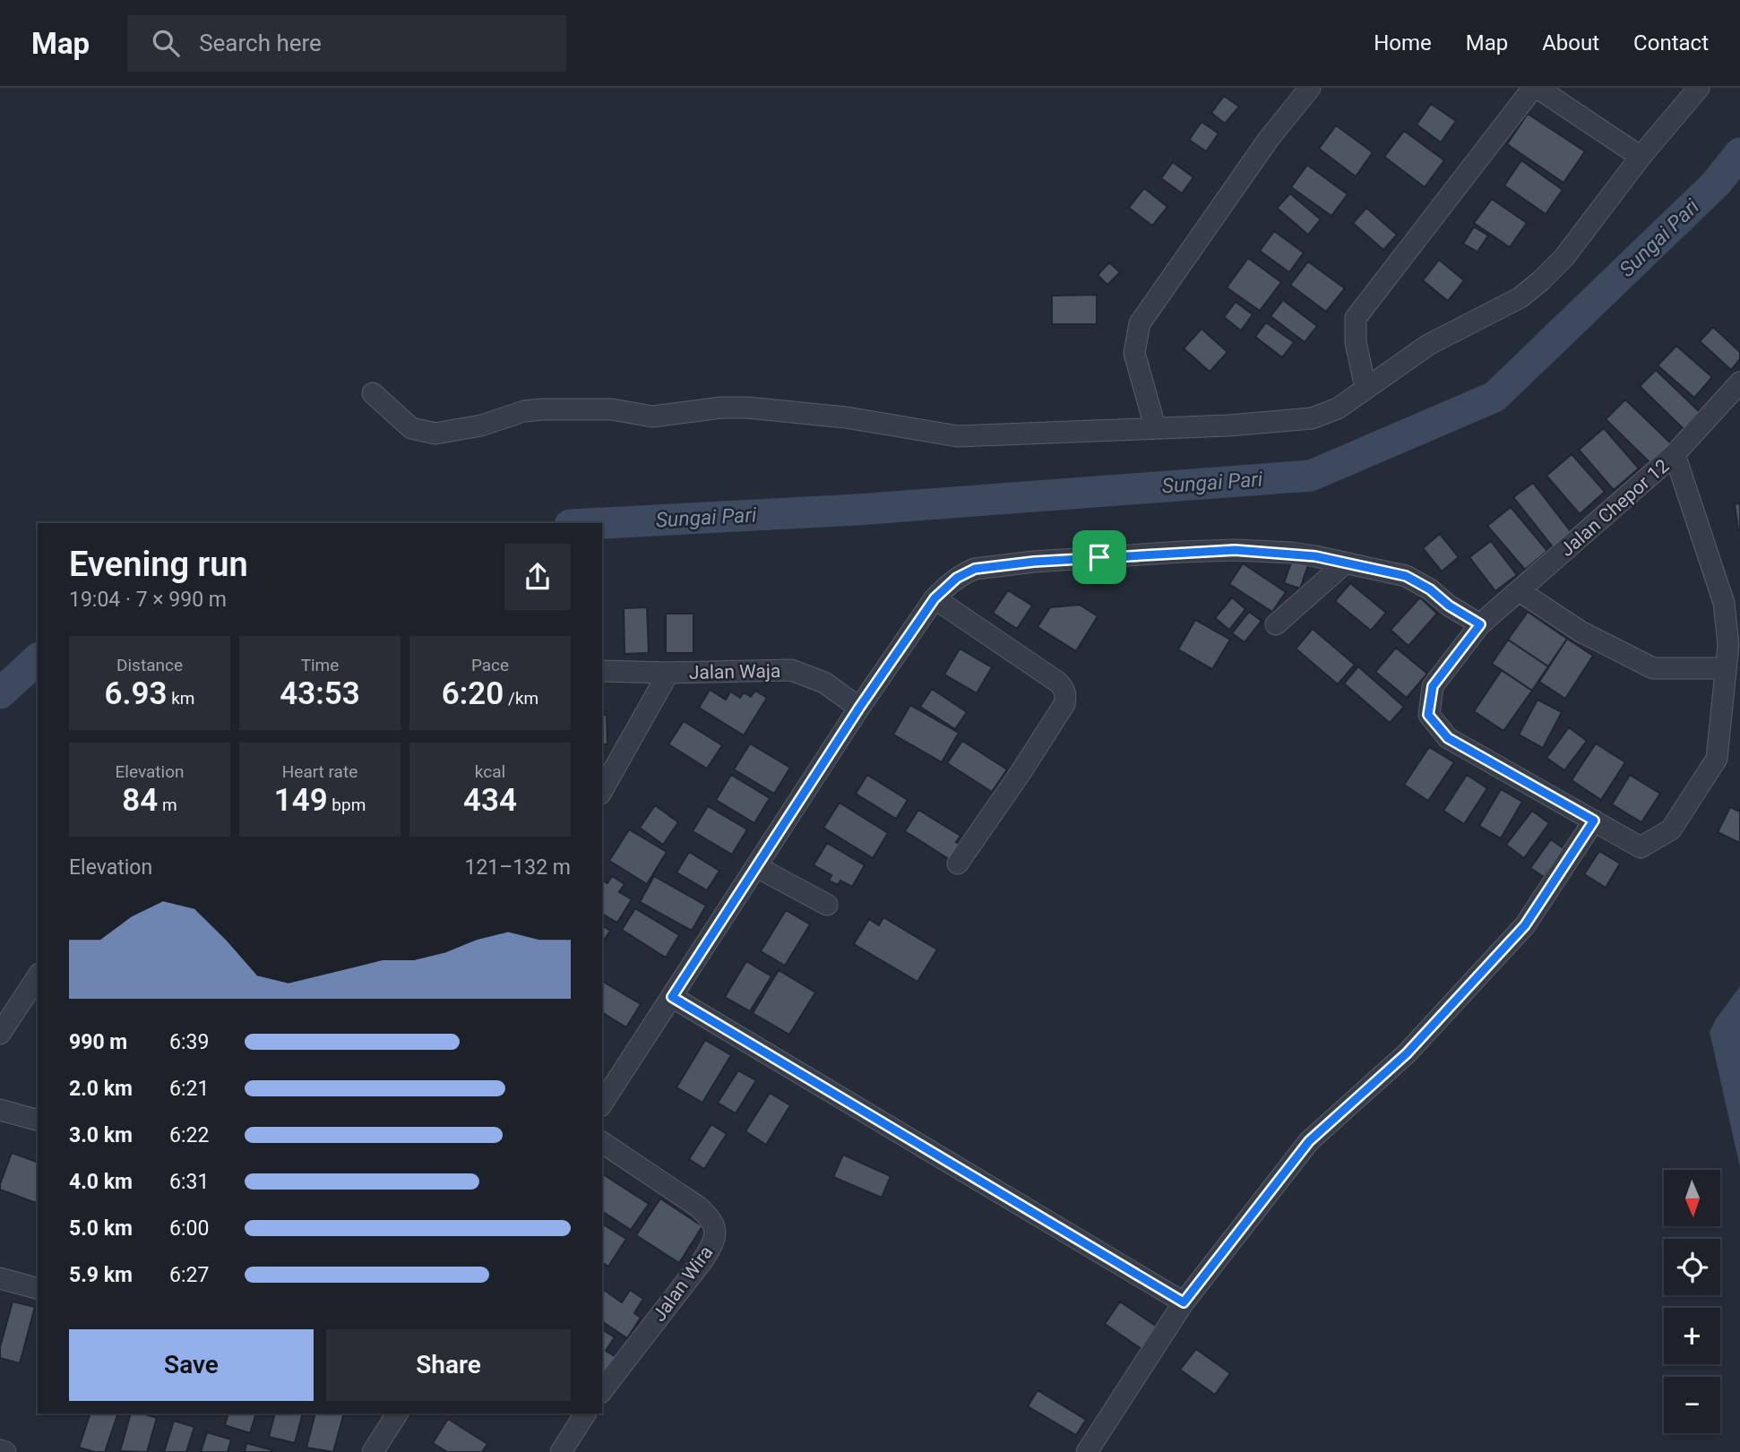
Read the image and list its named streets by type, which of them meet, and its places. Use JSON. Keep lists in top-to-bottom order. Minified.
{"streets":{"street":["Jalan Chepor 12","Jalan Waja","Jalan Wira"]},"water":["Sungai Pari"],"north":"bottom","page":{"header":"Map","search":"Search here","nav":["Home","Map","About","Contact"],"heading":["Evening run","19:04 · 7 × 990 m"],"stats":[["Distance","6.93 km"],["Time","43:53"],["Pace","6:20 /km"],["Elevation","84 m"],["Heart rate","149 bpm"],["kcal","434"]],"chart":["Elevation","121–132 m"],"list":[{"name":"990 m","note":"6:39"},{"name":"2.0 km","note":"6:21"},{"name":"3.0 km","note":"6:22"},{"name":"4.0 km","note":"6:31"},{"name":"5.0 km","note":"6:00"},{"name":"5.9 km","note":"6:27"}],"map_buttons":["+","−"],"buttons":["Save","Share"]}}
